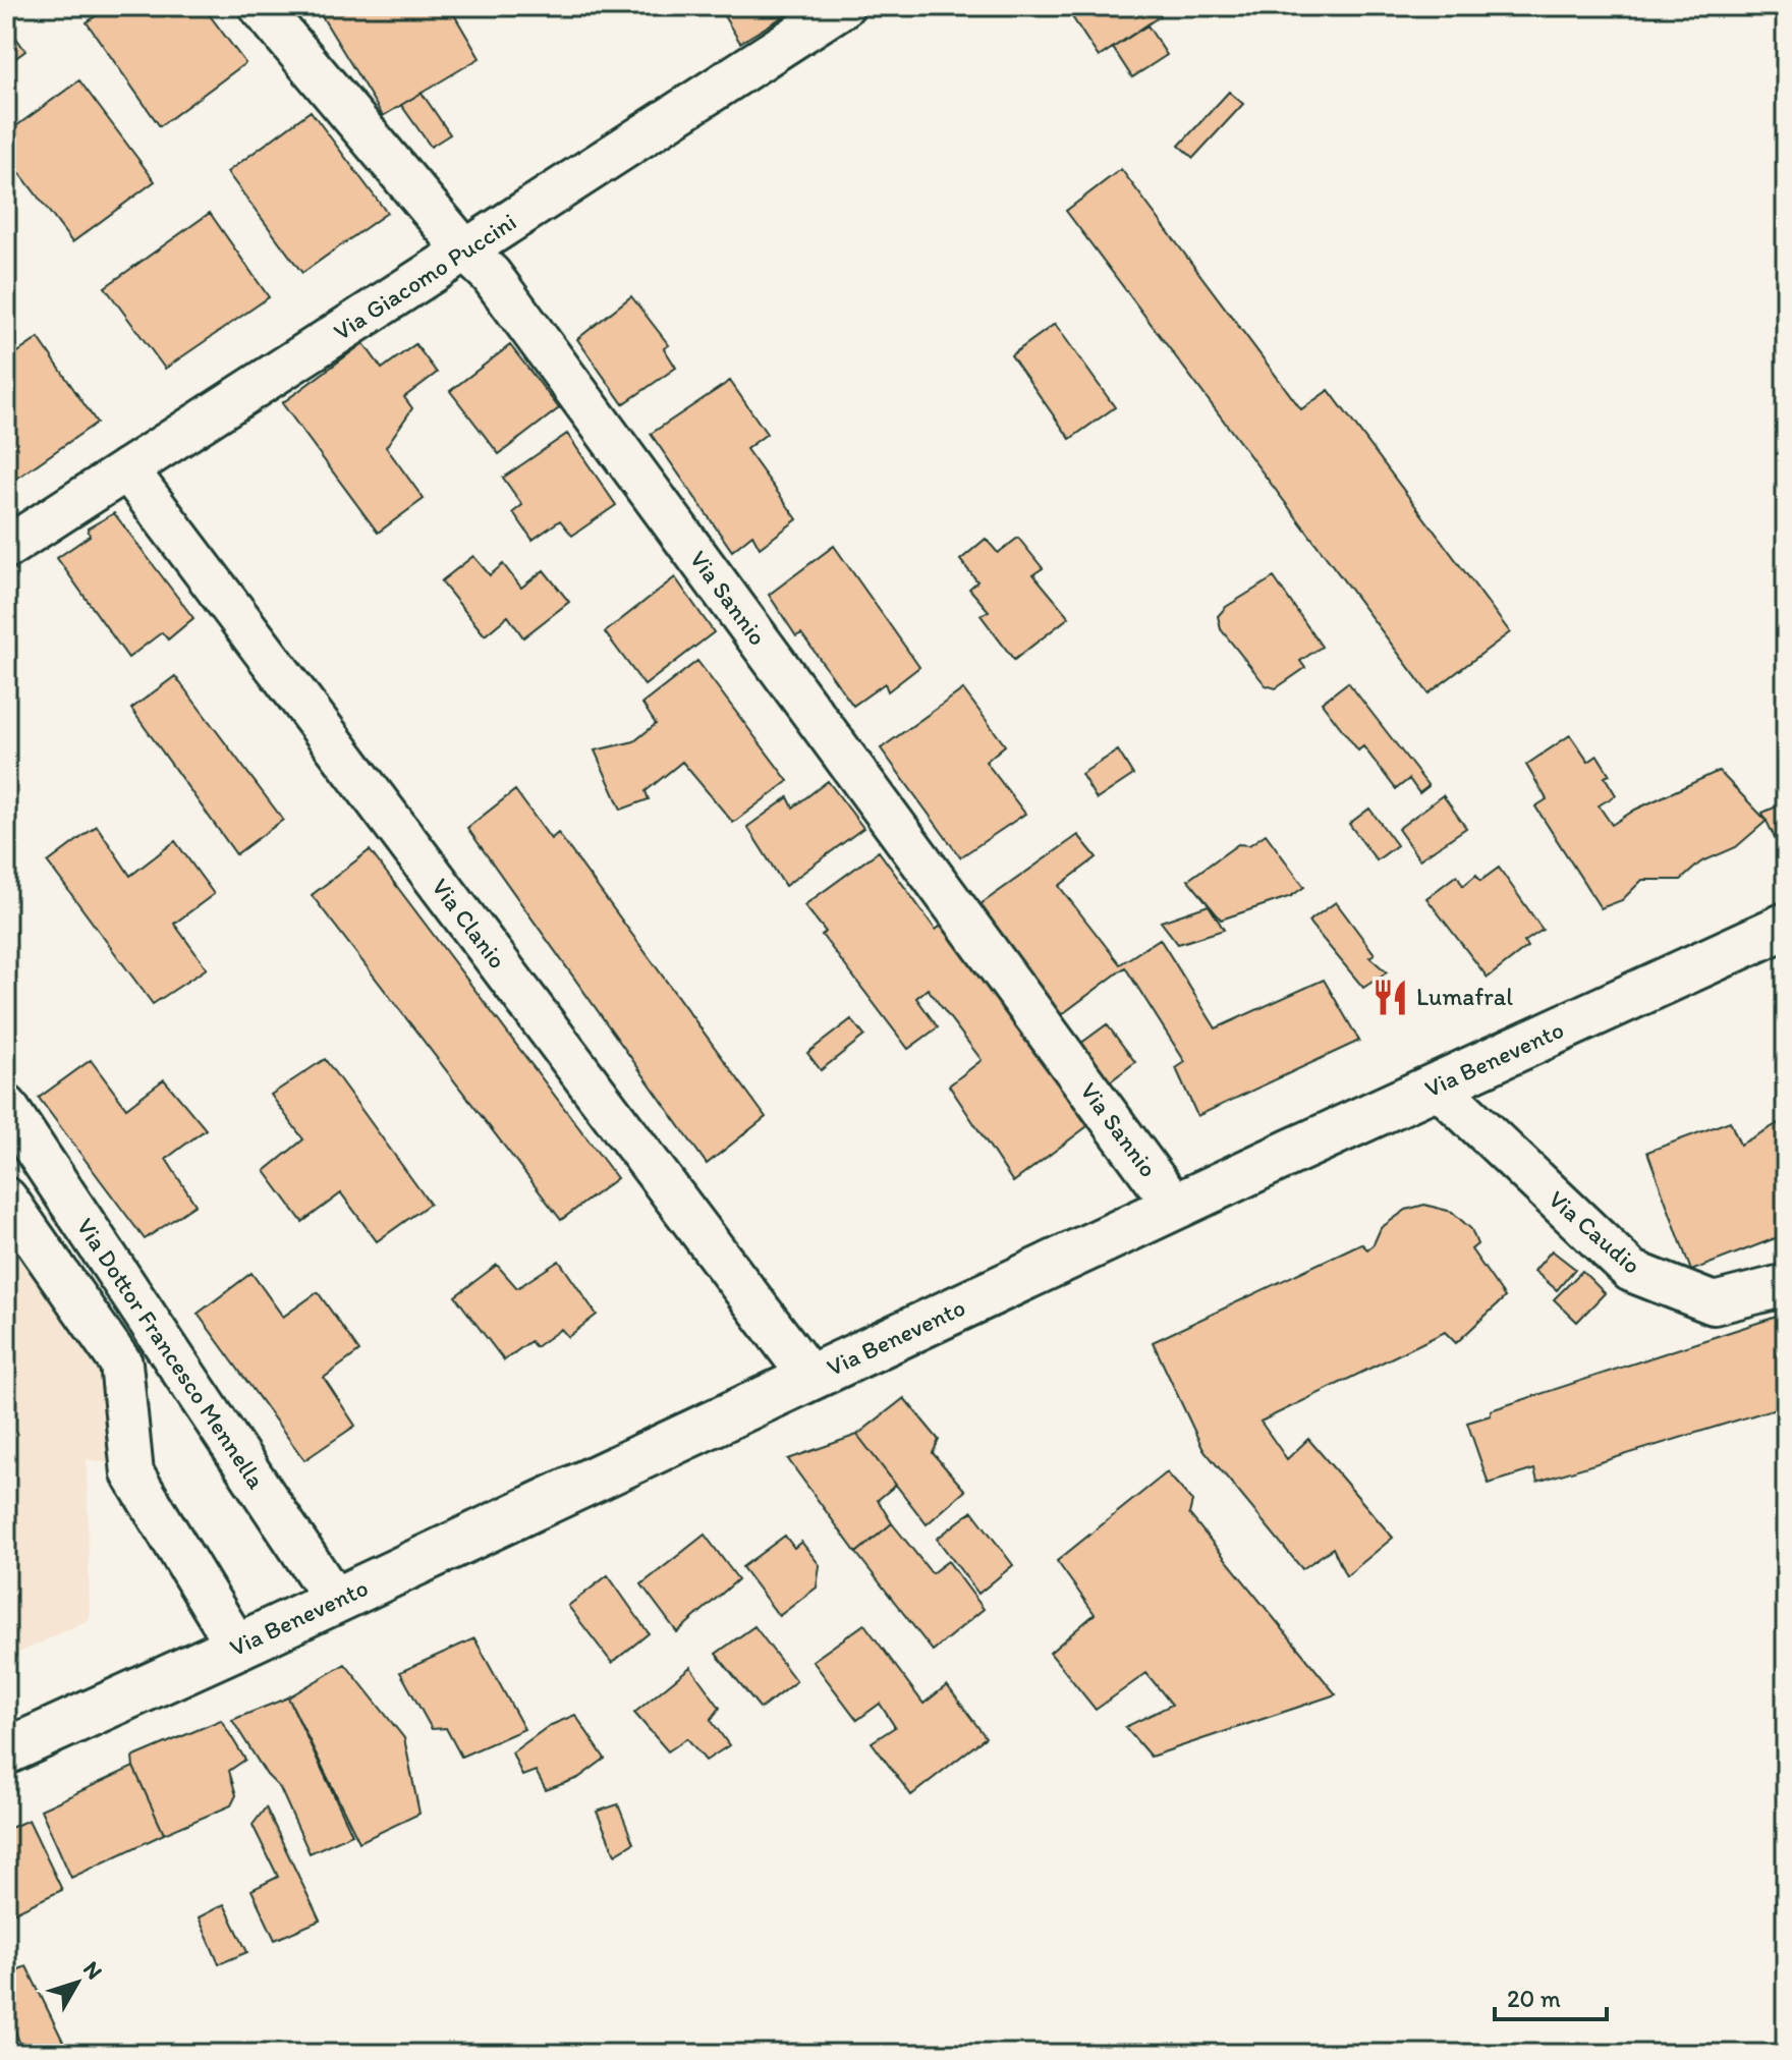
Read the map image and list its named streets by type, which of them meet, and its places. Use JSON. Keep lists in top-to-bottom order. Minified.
{"streets":{"main road":["Via Benevento"],"street":["Via Giacomo Puccini","Via Sannio","Via Clanio","Via Caudio","Via Dottor Francesco Mennella"]},"crossings":[["Via Giacomo Puccini","Via Sannio"],["Via Giacomo Puccini","Via Clanio"],["Via Sannio","Via Benevento"],["Via Clanio","Via Benevento"],["Via Benevento","Via Caudio"],["Via Benevento","Via Dottor Francesco Mennella"]],"places":{"restaurant":["Lumafral"]},"scale_bar":"20 m","north":"top right"}
